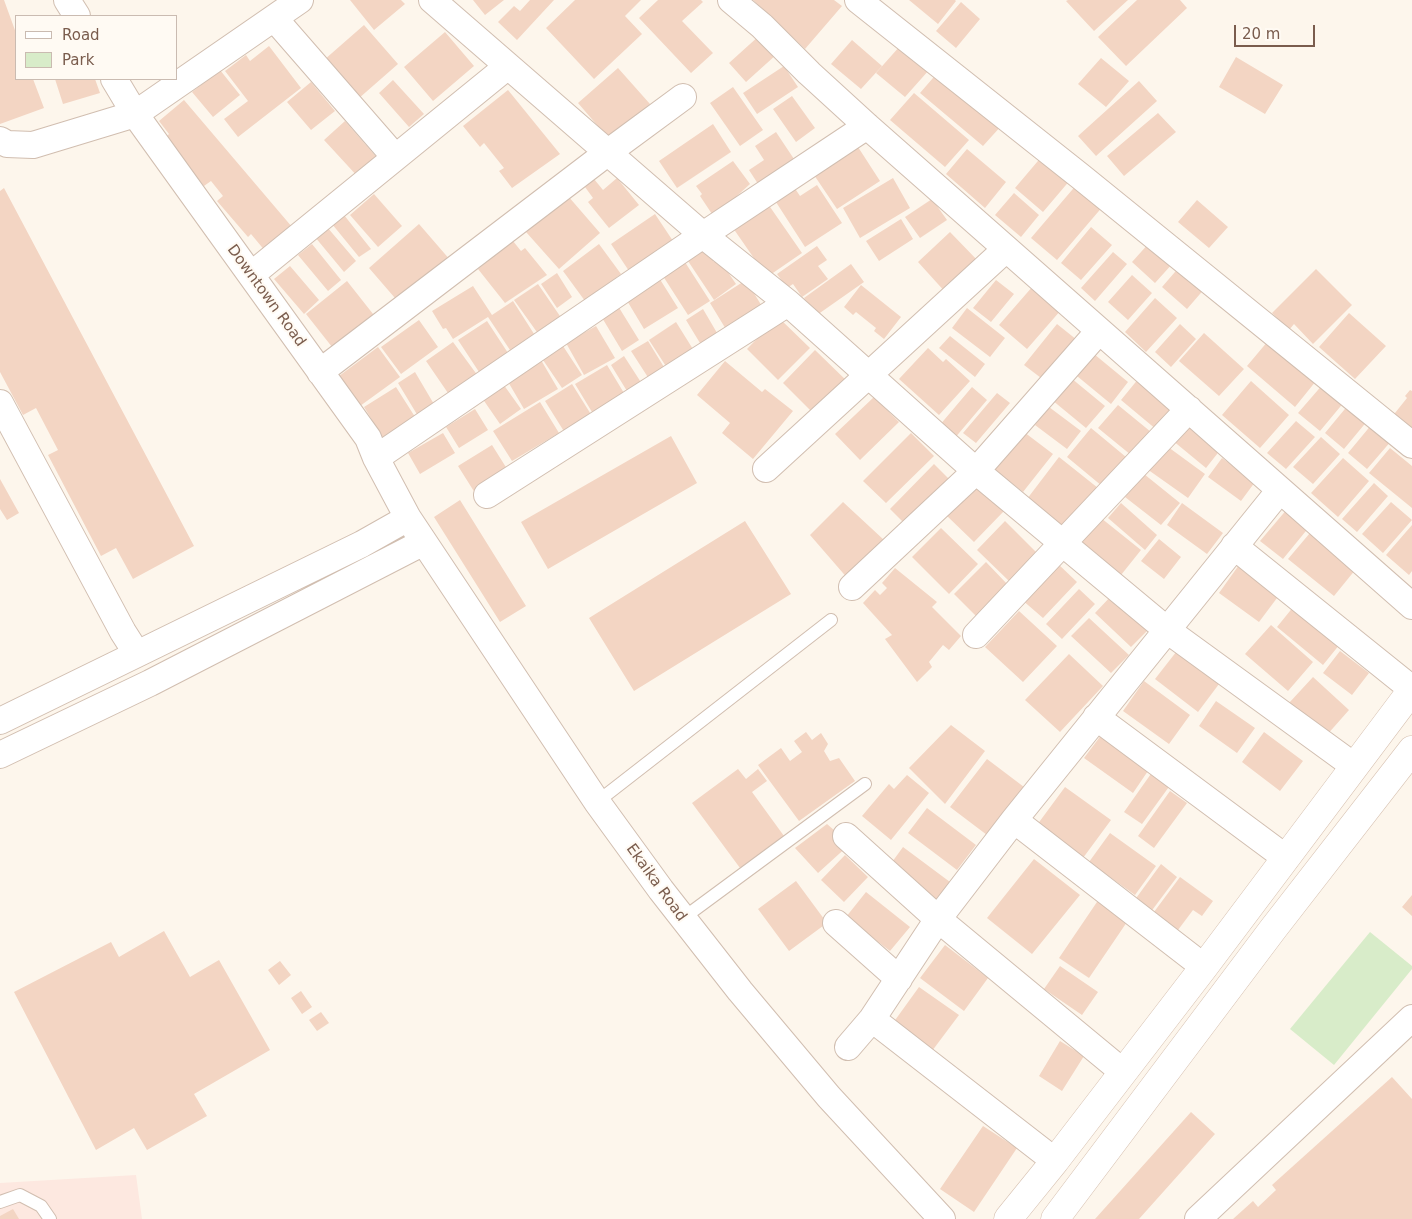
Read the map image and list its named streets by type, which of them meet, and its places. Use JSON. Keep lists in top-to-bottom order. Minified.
{"streets":{"street":["Downtown Road","Ekaika Road"]},"crossings":[["Downtown Road","Ekaika Road"]],"legend":["Road","Park"],"scale_bar":"20 m"}
